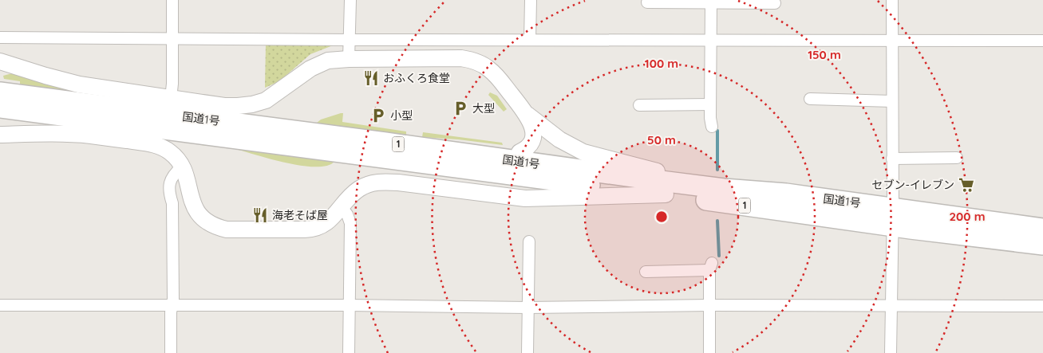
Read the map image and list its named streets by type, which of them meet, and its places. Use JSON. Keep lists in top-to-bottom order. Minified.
{"streets":{"highway":["国道1号","1"]},"places":{"restaurant":["おふくろ食堂","海老そば屋"],"parking":["大型","小型"],"supermarket":["セブン-イレブン"]},"rings":["150 m","100 m","50 m","200 m"]}
